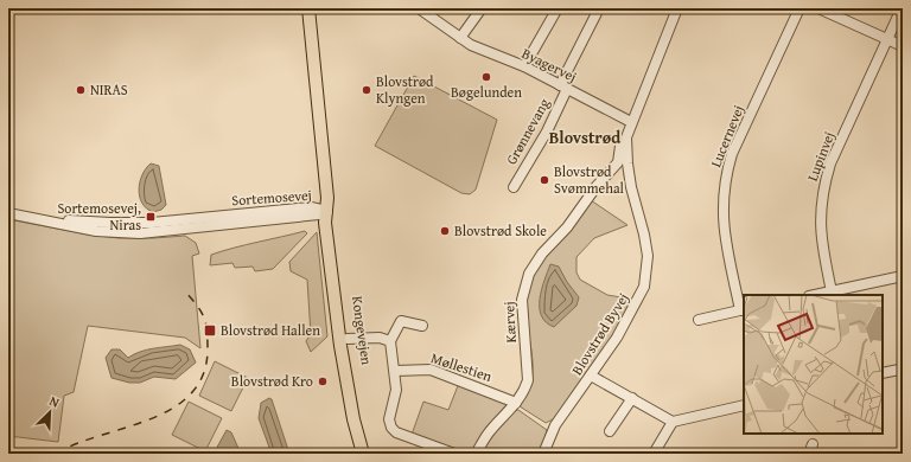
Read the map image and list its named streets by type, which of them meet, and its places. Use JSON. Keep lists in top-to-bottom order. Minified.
{"streets":{"main road":["Kongevejen"],"street":["Byagervej","Grønnevang","Lucernevej","Lupinvej","Sortemosevej","Kærvej","Blovstrød Byvej","Møllestien"]},"crossings":[["Byagervej","Grønnevang"],["Byagervej","Blovstrød Byvej"],["Sortemosevej","Kongevejen"],["Kærvej","Blovstrød Byvej"],["Kærvej","Møllestien"]],"districts":["Blovstrød"],"places":{"other":["Bøgelunden","NIRAS","Blovstrød Klyngen","Blovstrød Svømmehal","Blovstrød Skole","Blovstrød Kro"],"transit":["Sortemosevej, Niras","Blovstrød Hallen"]},"north":"top right"}
